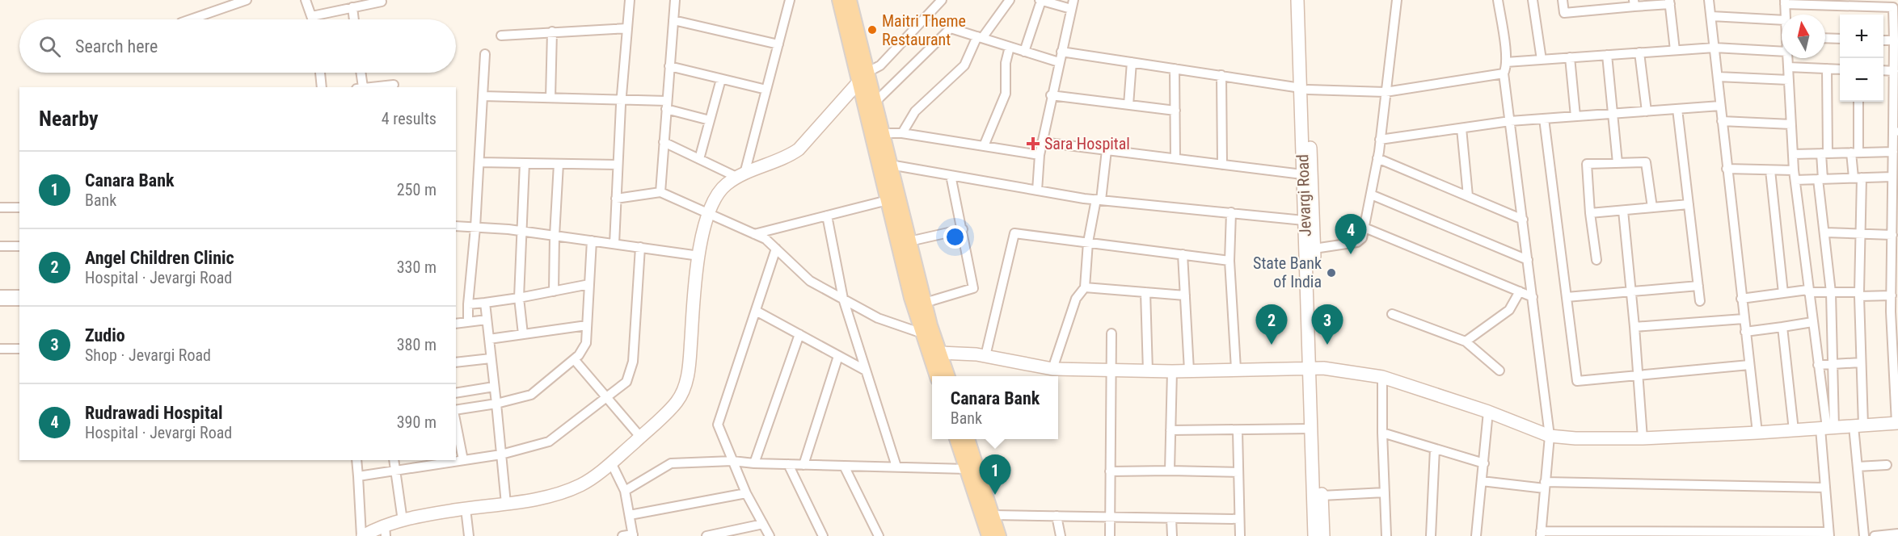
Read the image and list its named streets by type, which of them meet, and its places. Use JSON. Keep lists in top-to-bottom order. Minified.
{"streets":{"street":["Jevargi Road"]},"places":{"other":["Maitri Theme Restaurant","State Bank of India"],"health":["Sara Hospital"]},"north":"top","page":{"map_buttons":["+","−"],"search":"Search here","heading":["Nearby","4 results"],"list":[{"mark":"1","name":"Canara Bank","note":"Bank","value":"250 m"},{"mark":"2","name":"Angel Children Clinic","note":"Hospital · Jevargi Road","value":"330 m"},{"mark":"3","name":"Zudio","note":"Shop · Jevargi Road","value":"380 m"},{"mark":"4","name":"Rudrawadi Hospital","note":"Hospital · Jevargi Road","value":"390 m"}],"pins":["4","2","3","1"],"popup":["Canara Bank","Bank"]}}
